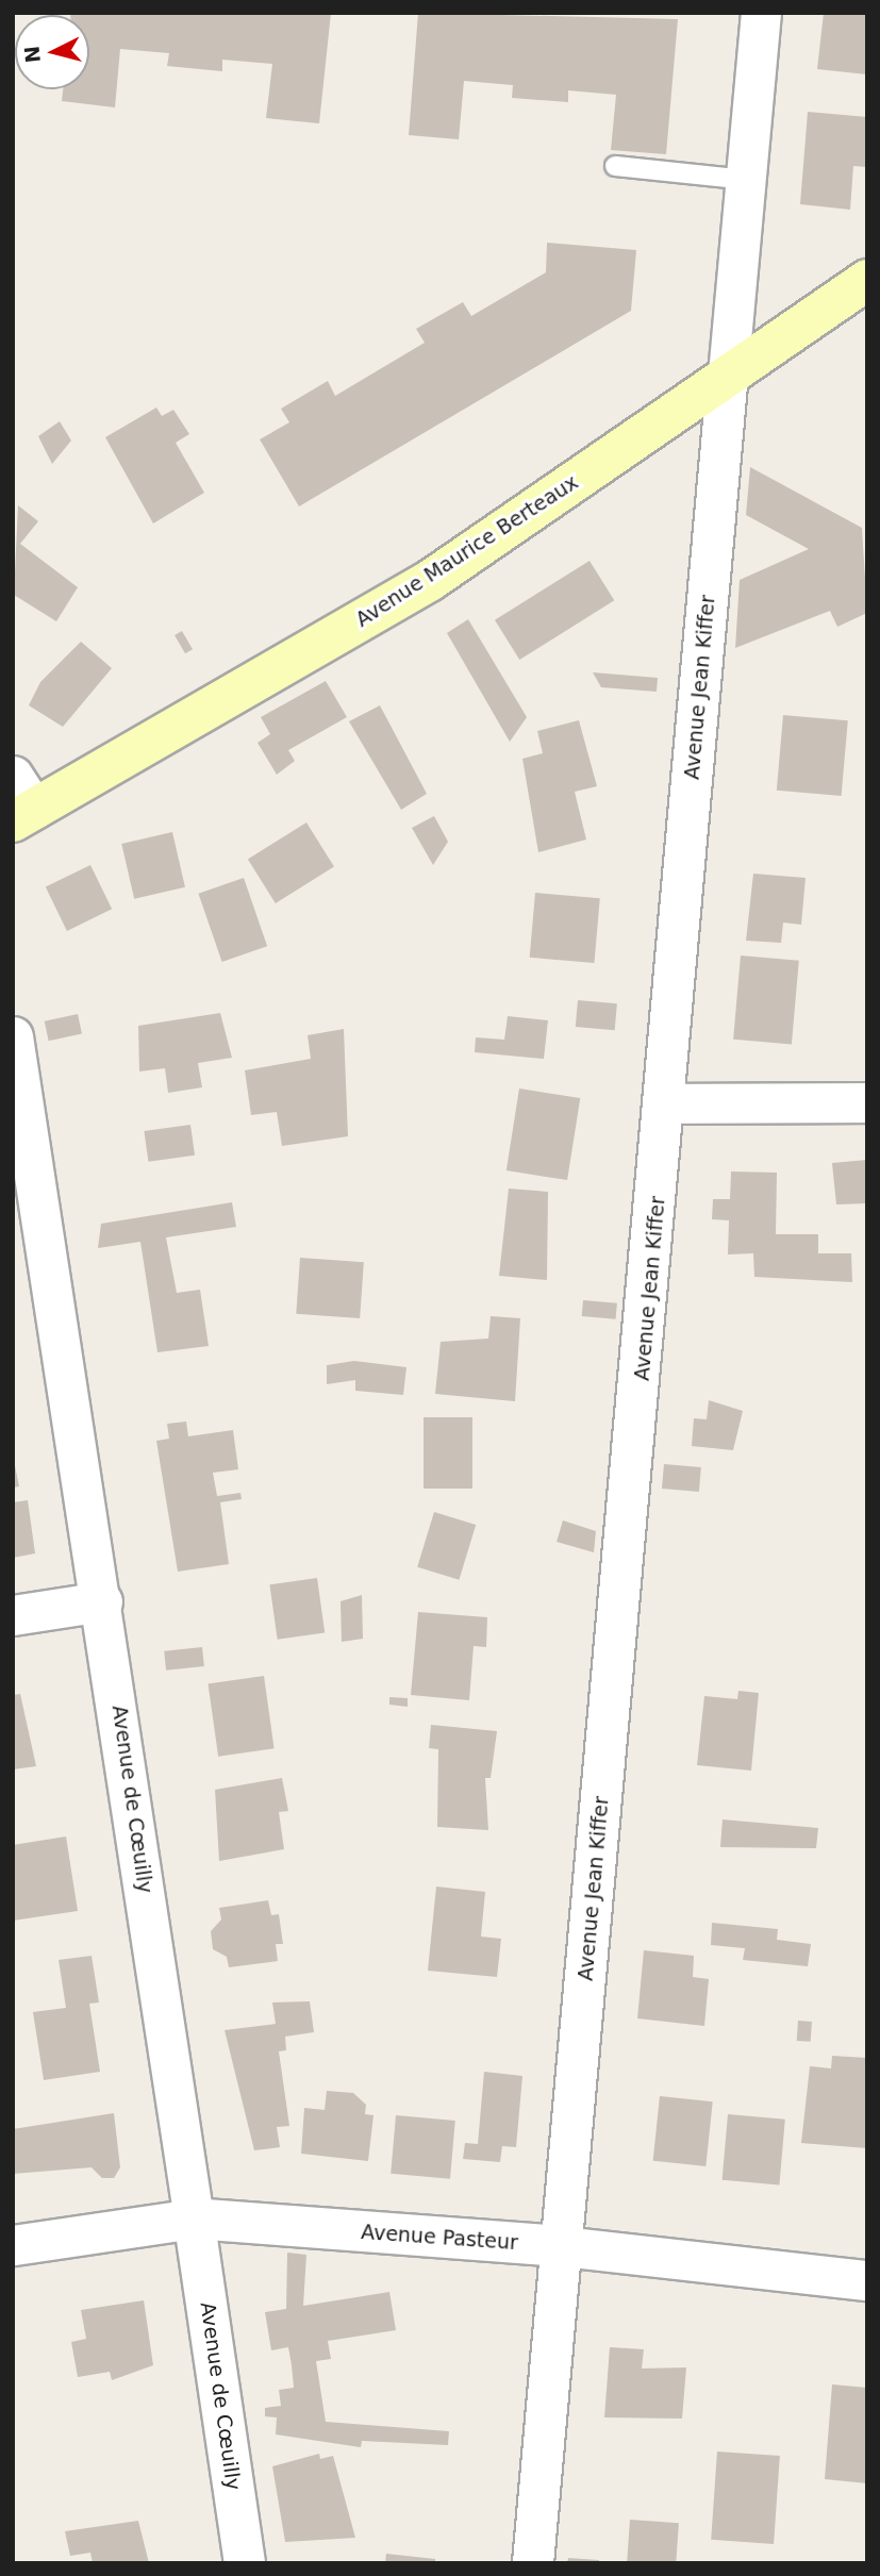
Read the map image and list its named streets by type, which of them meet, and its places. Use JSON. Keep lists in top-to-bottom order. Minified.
{"streets":{"main road":["Avenue Maurice Berteaux"],"street":["Avenue Jean Kiffer","Avenue de Cœuilly","Avenue Pasteur"]},"crossings":[["Avenue Maurice Berteaux","Avenue Jean Kiffer"],["Avenue Jean Kiffer","Avenue Pasteur"],["Avenue de Cœuilly","Avenue Pasteur"]],"north":"left"}
